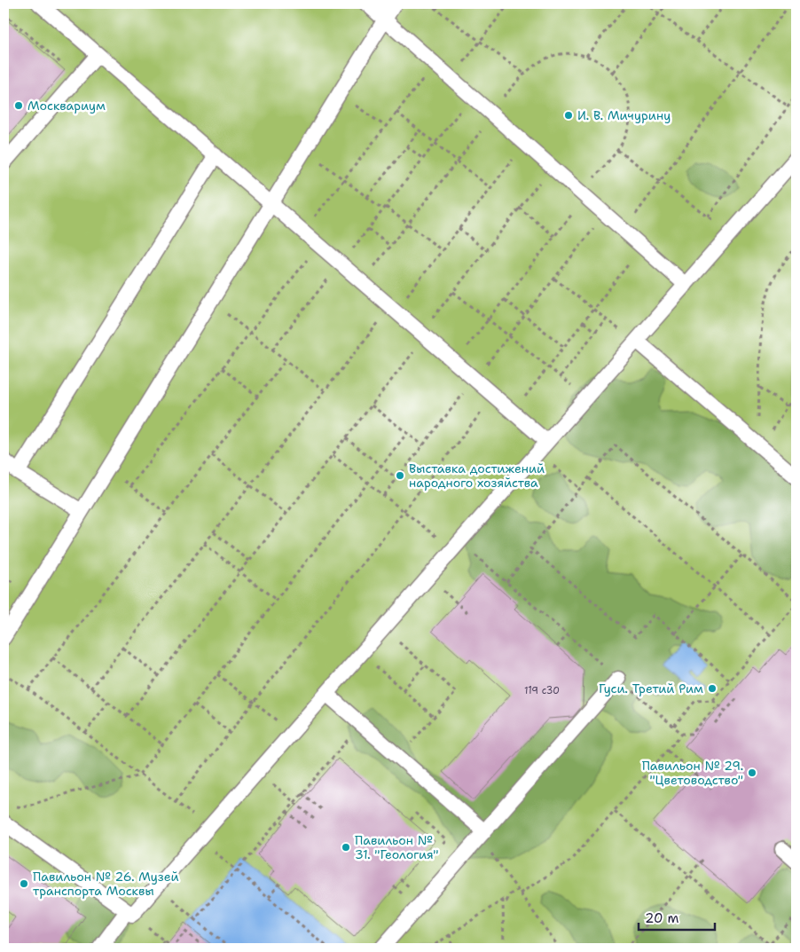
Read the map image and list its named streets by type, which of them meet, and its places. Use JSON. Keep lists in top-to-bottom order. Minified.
{"places":["Москвариум","И. В. Мичурину","Выставка достижений народного хозяйства","Гуси. Третий Рим","Павильон № 29. \"Цветоводство\"","Павильон № 31. \"Геология\"","Павильон № 26. Музей транспорта Москвы"],"house_numbers":["119 с30"],"scale_bar":"20 m"}
